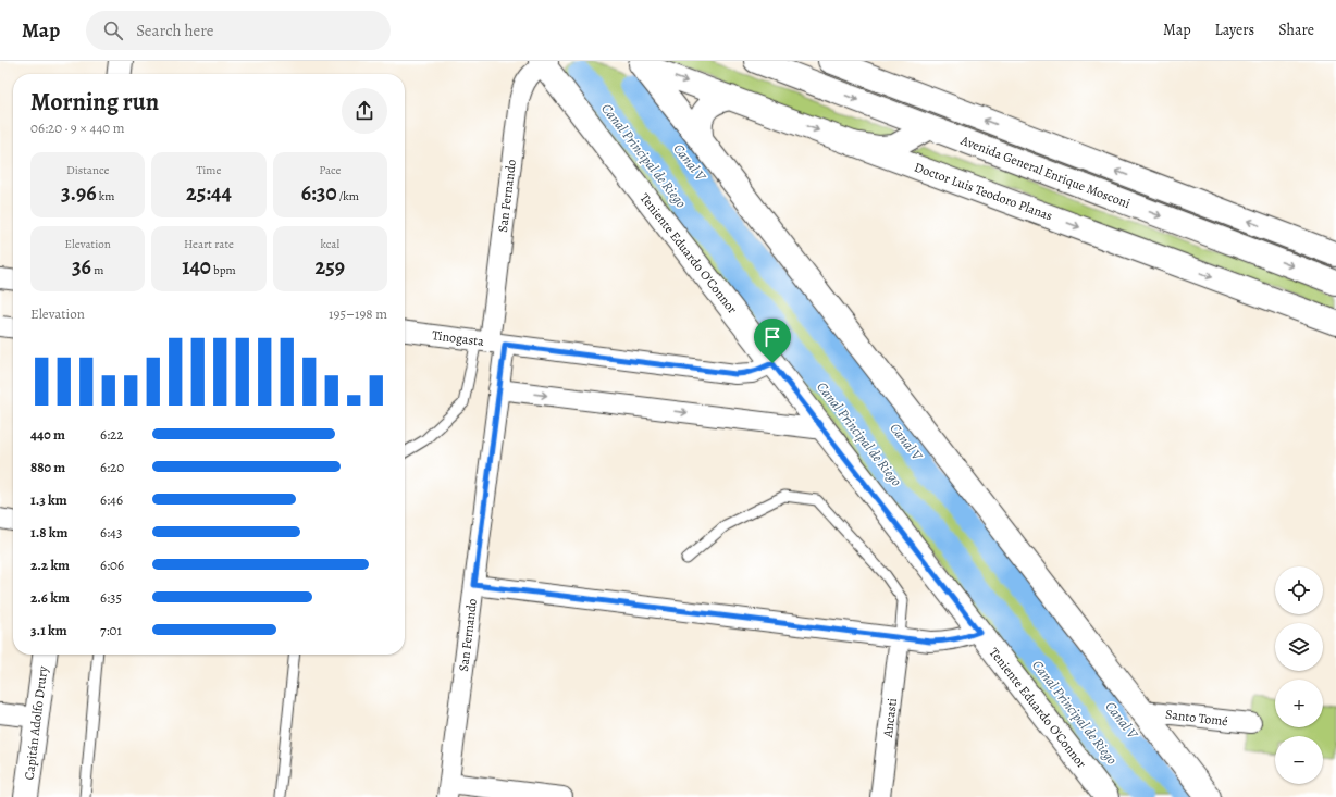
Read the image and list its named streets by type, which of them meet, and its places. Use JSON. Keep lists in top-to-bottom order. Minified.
{"streets":{"main road":["Avenida General Enrique Mosconi","Doctor Luis Teodoro Planas","Teniente Eduardo O'Connor","Capitán Adolfo Drury"],"street":["San Fernando","Tinogasta","Ancasti","Santo Tomé"]},"crossings":[["San Fernando","Teniente Eduardo O'Connor"],["San Fernando","Tinogasta"],["Teniente Eduardo O'Connor","Tinogasta"]],"one_way":["Doctor Luis Teodoro Planas"],"water":["Canal Principal de Riego","Canal V"],"page":{"header":"Map","search":"Search here","nav":["Map","Layers","Share"],"heading":["Morning run","06:20 · 9 × 440 m"],"stats":[["Distance","3.96 km"],["Time","25:44"],["Pace","6:30 /km"],["Elevation","36 m"],["Heart rate","140 bpm"],["kcal","259"]],"chart":["Elevation","195–198 m"],"list":[{"name":"440 m","note":"6:22"},{"name":"880 m","note":"6:20"},{"name":"1.3 km","note":"6:46"},{"name":"1.8 km","note":"6:43"},{"name":"2.2 km","note":"6:06"},{"name":"2.6 km","note":"6:35"},{"name":"3.1 km","note":"7:01"}],"map_buttons":["+","−"]}}
